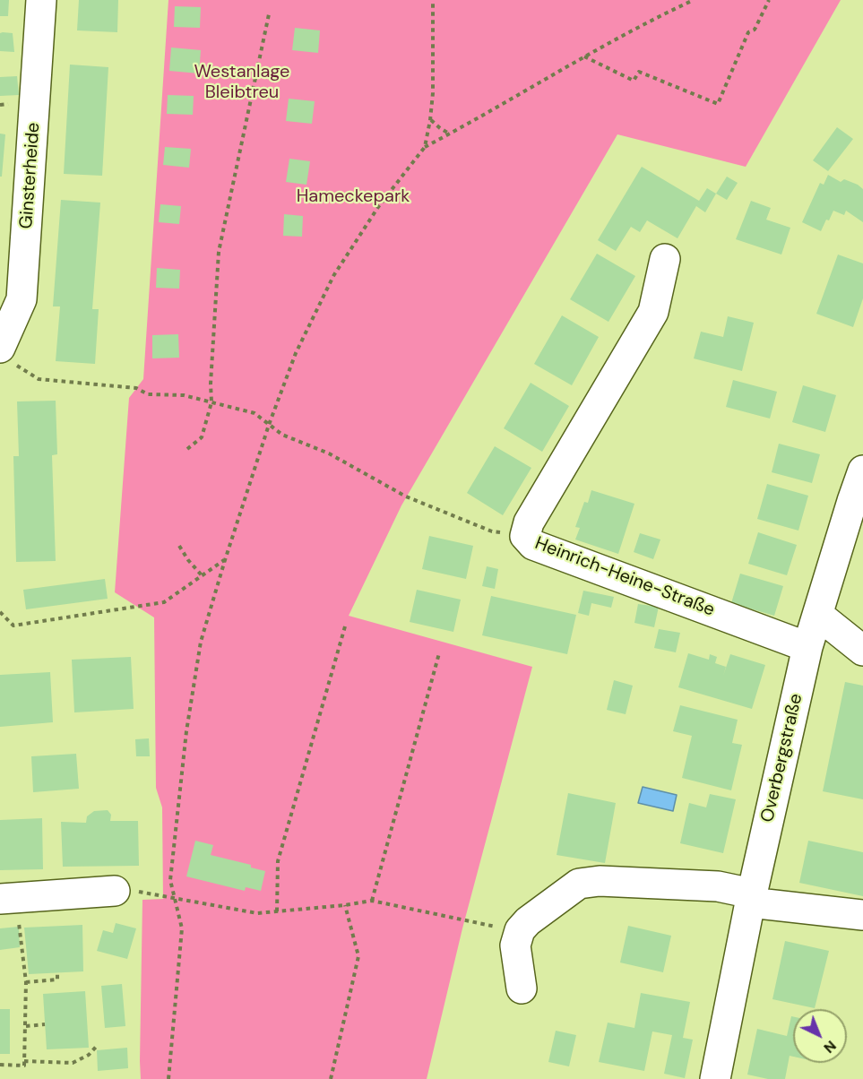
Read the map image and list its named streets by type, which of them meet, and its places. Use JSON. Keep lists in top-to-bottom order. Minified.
{"streets":{"street":["Ginsterheide","Heinrich-Heine-Straße","Overbergstraße"]},"crossings":[["Heinrich-Heine-Straße","Overbergstraße"]],"parks":["Westanlage Bleibtreu","Hameckepark"],"north":"bottom right"}
